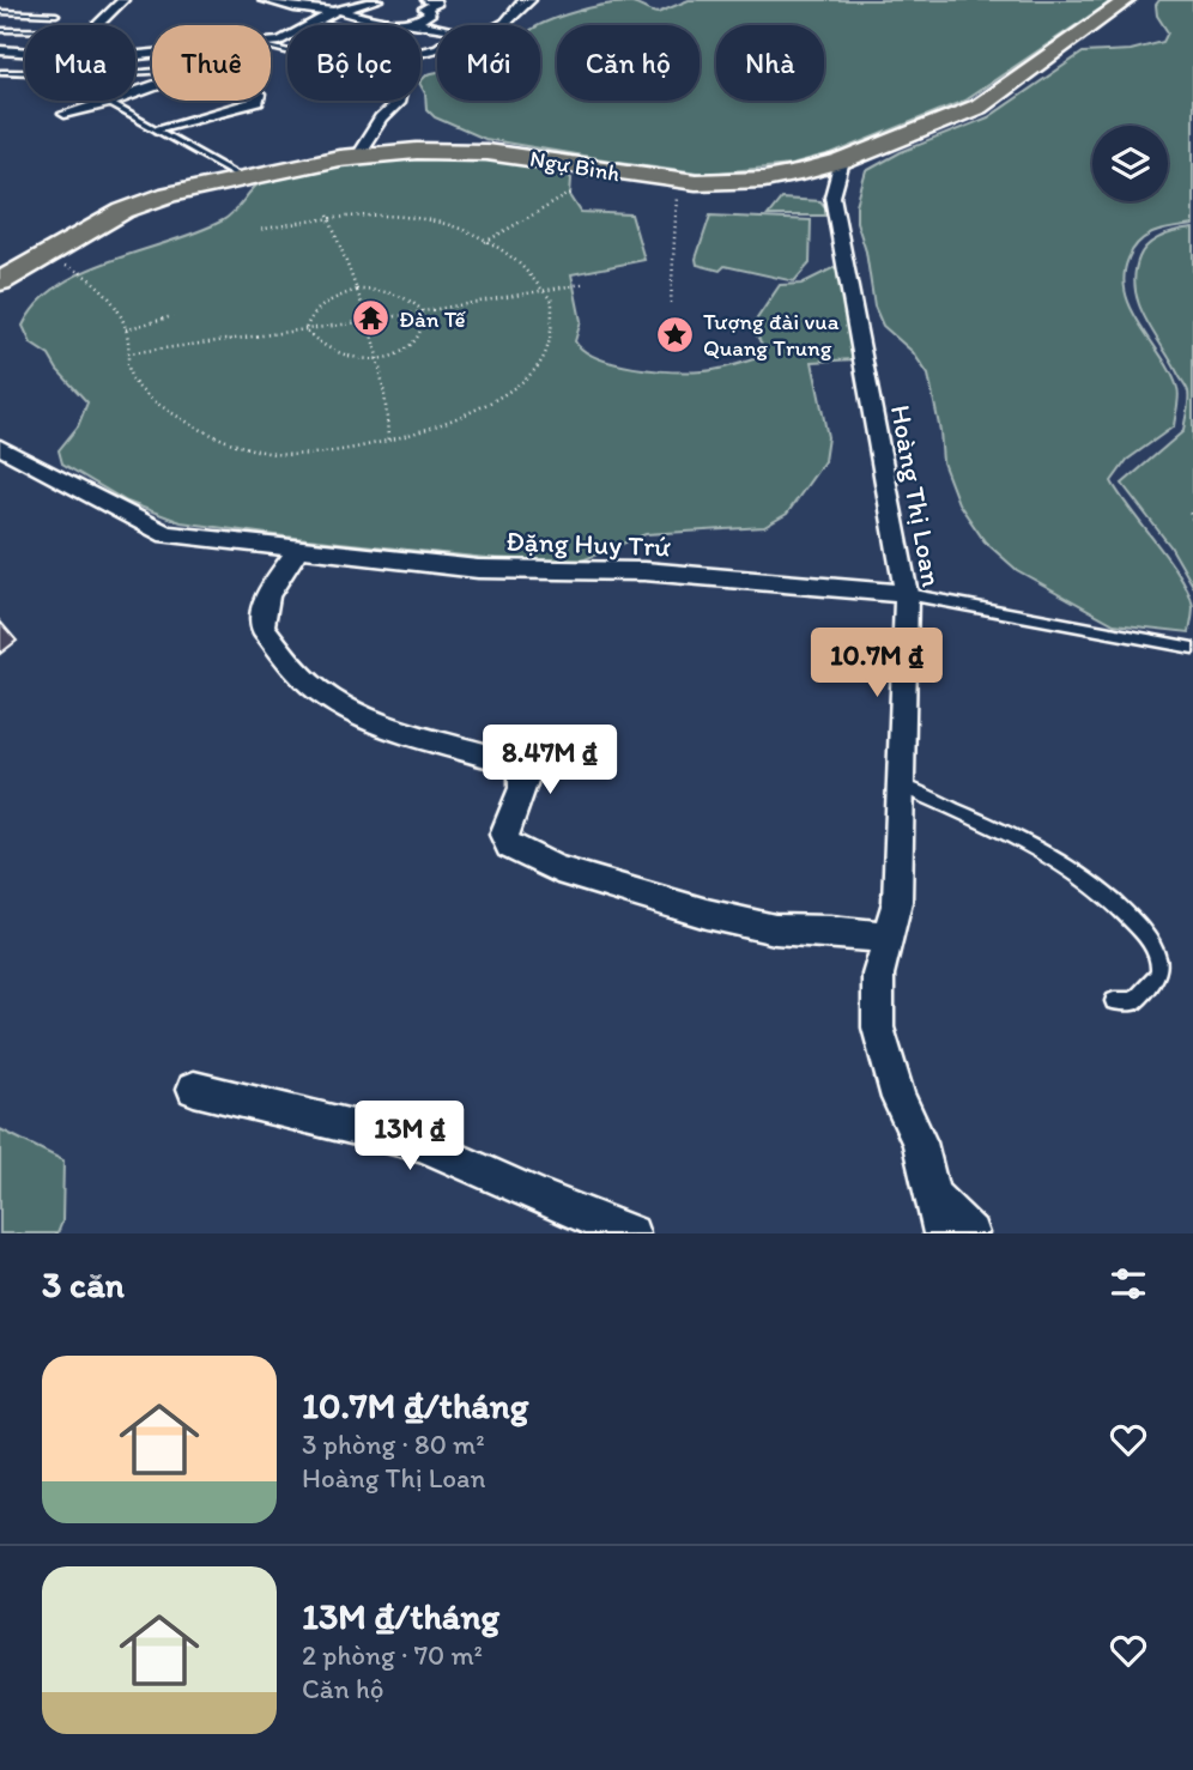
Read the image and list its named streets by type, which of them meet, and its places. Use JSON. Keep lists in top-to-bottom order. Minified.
{"streets":{"highway":["Ngự Bình"],"street":["Hoàng Thị Loan","Đặng Huy Trứ"]},"crossings":[["Ngự Bình","Hoàng Thị Loan"],["Hoàng Thị Loan","Đặng Huy Trứ"]],"places":{"temple":["Đàn Tế"],"place":["Tượng đài vua Quang Trung"]},"page":{"chip":["Mua","Thuê","Bộ lọc","Mới","Căn hộ","Nhà"],"price":["10.7M ₫","8.47M ₫","13M ₫"],"heading":"3 căn","list":[{"name":"10.7M ₫/tháng","note":"3 phòng · 80 m² · Hoàng Thị Loan"},{"name":"13M ₫/tháng","note":"2 phòng · 70 m² · Căn hộ"}]}}
